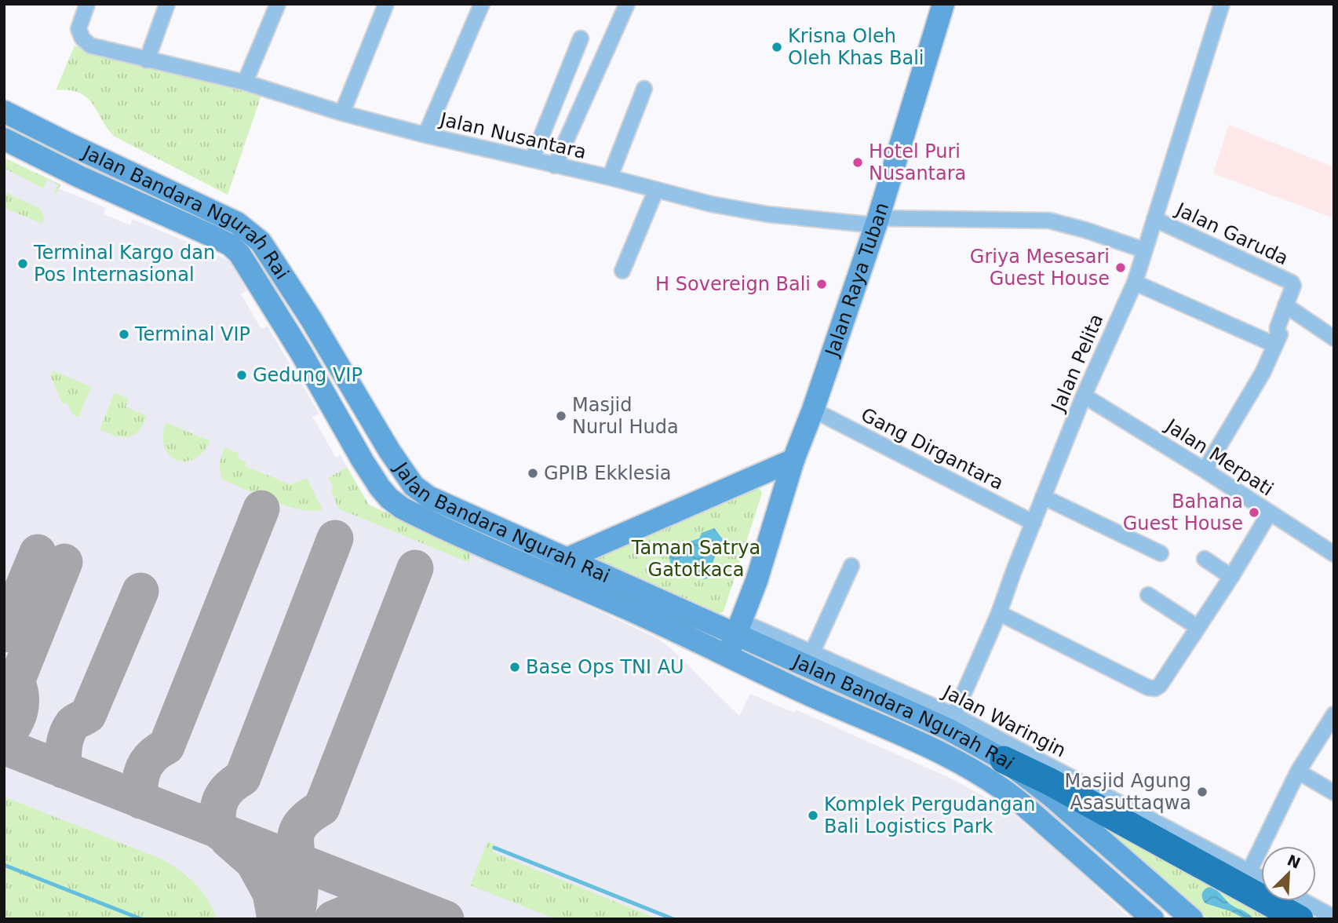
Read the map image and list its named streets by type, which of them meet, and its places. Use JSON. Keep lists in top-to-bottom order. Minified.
{"streets":{"main road":["Jalan Bandara Ngurah Rai","Jalan Raya Tuban"],"street":["Jalan Nusantara","Jalan Garuda","Jalan Pelita","Gang Dirgantara","Jalan Merpati","Jalan Waringin"]},"crossings":[["Jalan Nusantara","Jalan Raya Tuban"],["Jalan Nusantara","Jalan Pelita"],["Jalan Bandara Ngurah Rai","Jalan Raya Tuban"],["Jalan Bandara Ngurah Rai","Jalan Pelita"],["Jalan Bandara Ngurah Rai","Jalan Waringin"],["Jalan Garuda","Jalan Pelita"],["Jalan Raya Tuban","Gang Dirgantara"],["Jalan Raya Tuban","Jalan Waringin"],["Jalan Pelita","Gang Dirgantara"],["Jalan Pelita","Jalan Merpati"],["Jalan Pelita","Jalan Waringin"]],"parks":["Taman Satrya Gatotkaca"],"places":["Krisna Oleh Oleh Khas Bali","Hotel Puri Nusantara","Terminal Kargo dan Pos Internasional","Griya Mesesari Guest House","H Sovereign Bali","Terminal VIP","Gedung VIP","Masjid Nurul Huda","GPIB Ekklesia","Bahana Guest House","Base Ops TNI AU","Masjid Agung Asasuttaqwa","Komplek Pergudangan Bali Logistics Park"],"north":"top right"}
